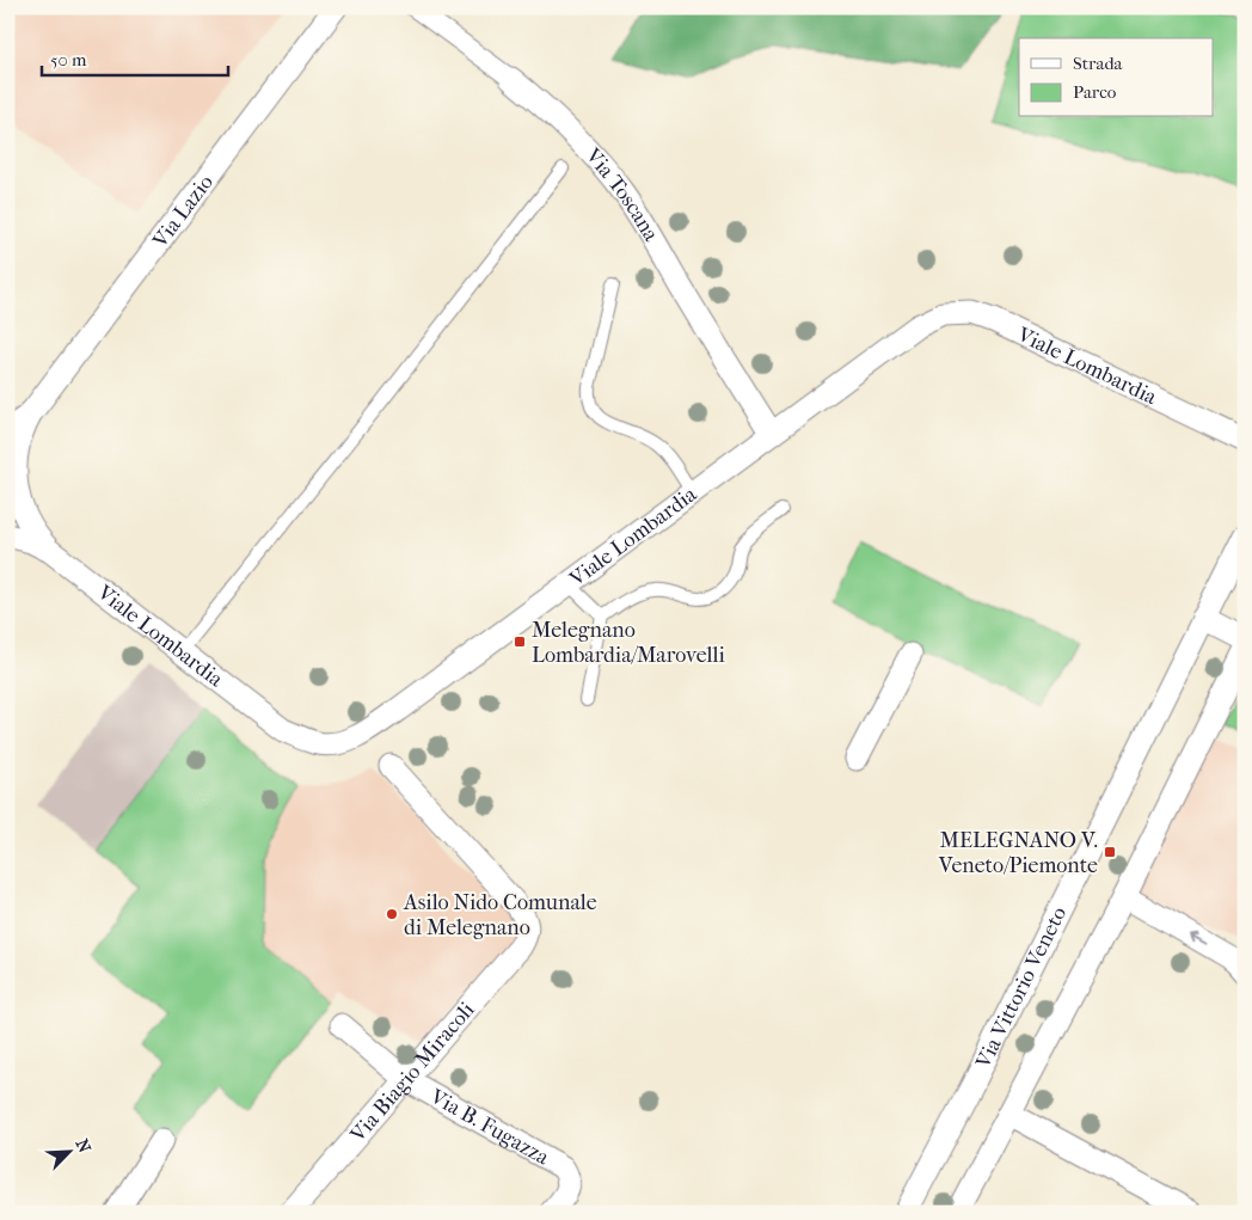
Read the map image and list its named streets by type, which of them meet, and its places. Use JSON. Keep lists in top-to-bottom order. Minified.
{"streets":{"street":["Via Toscana","Via Lazio","Viale Lombardia","Via Vittorio Veneto","Via Biagio Miracoli","Via B. Fugazza"]},"crossings":[["Via Toscana","Viale Lombardia"],["Via Lazio","Viale Lombardia"],["Via Biagio Miracoli","Via B. Fugazza"]],"places":{"transit":["Melegnano Lombardia/Marovelli","MELEGNANO V. Veneto/Piemonte"],"other":["Asilo Nido Comunale di Melegnano"]},"legend":["Strada","Parco"],"scale_bar":"50 m","north":"top right"}
